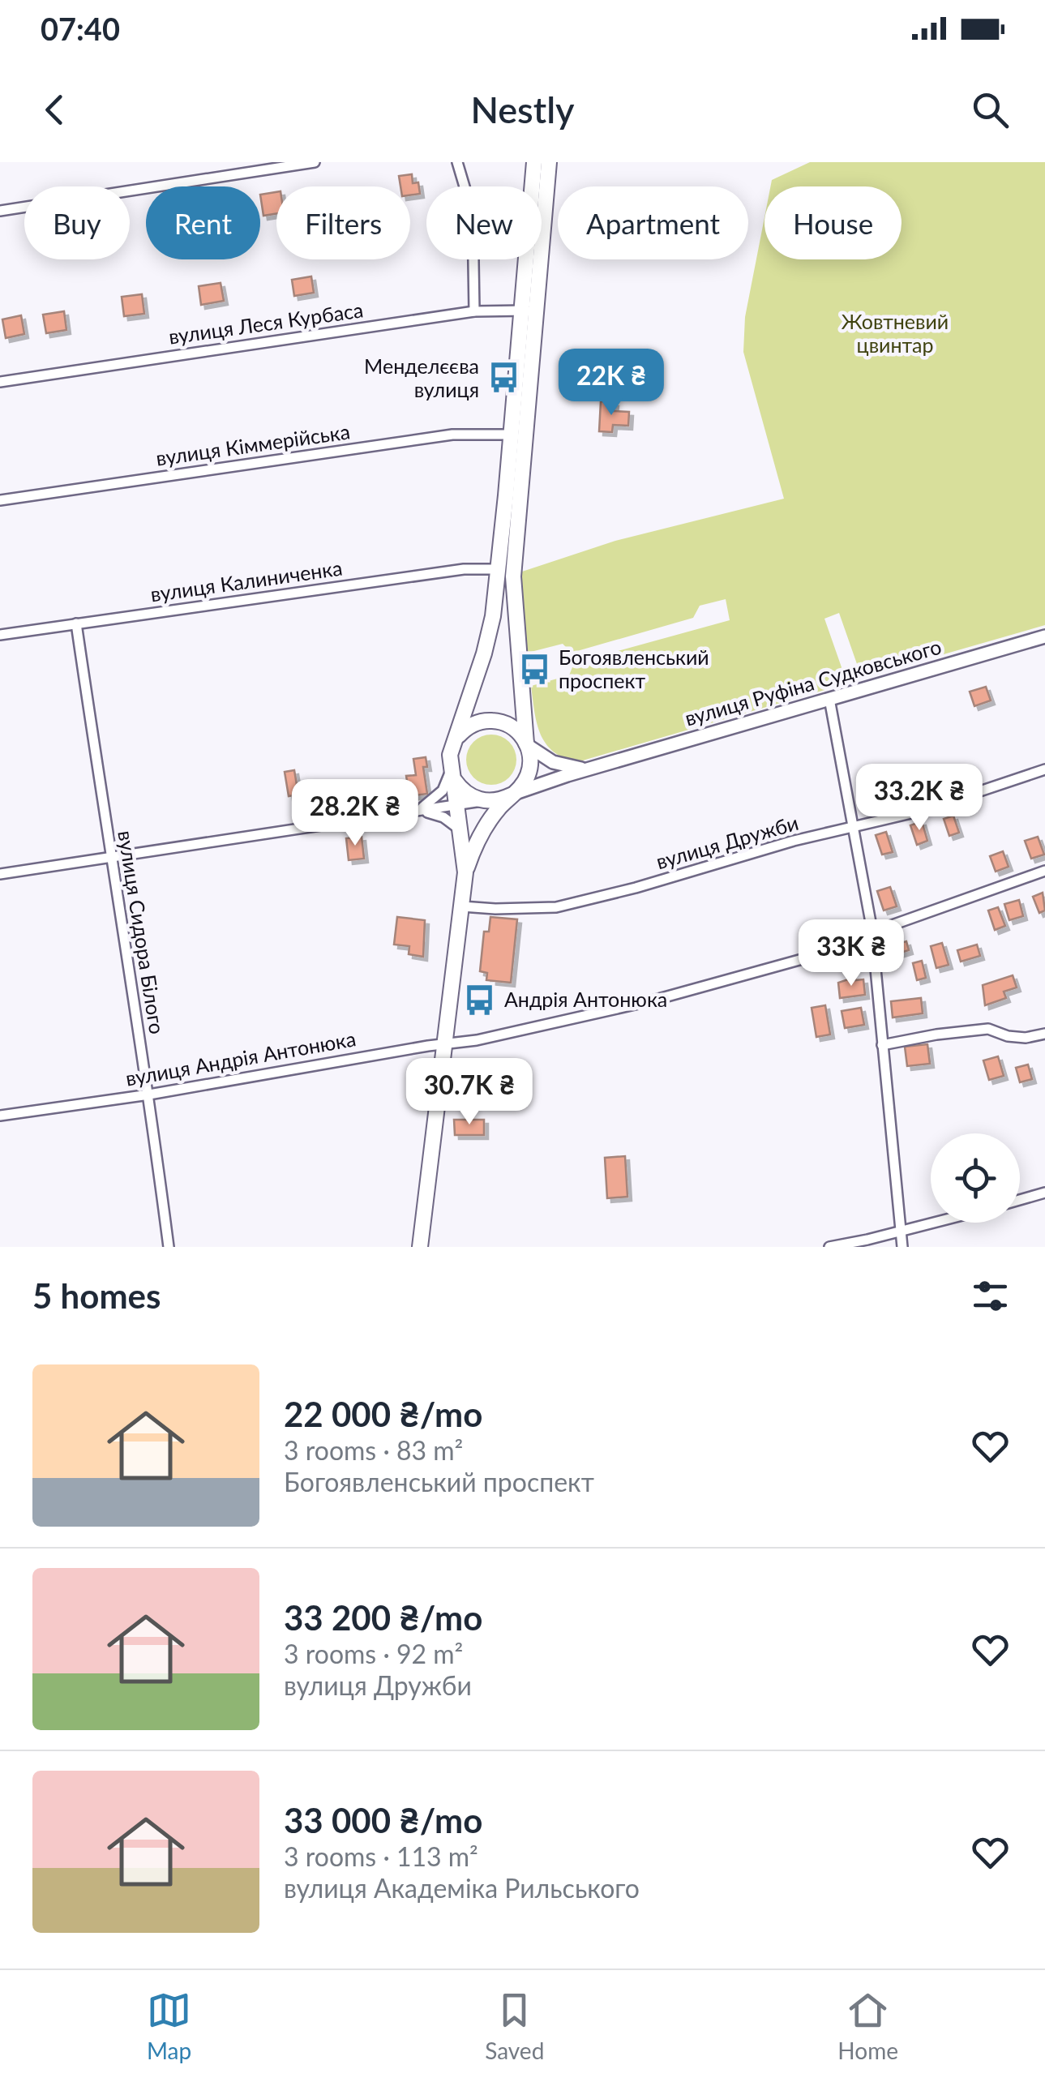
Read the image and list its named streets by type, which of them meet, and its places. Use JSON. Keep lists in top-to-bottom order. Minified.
{"streets":{"main road":["вулиця Руфіна Судковського"],"street":["вулиця Леся Курбаса","вулиця Кіммерійська","вулиця Калиниченка","вулиця Дружби","вулиця Сидора Білого","вулиця Андрія Антонюка"]},"crossings":[["вулиця Калиниченка","вулиця Сидора Білого"],["вулиця Руфіна Судковського","вулиця Сидора Білого"],["вулиця Сидора Білого","вулиця Андрія Антонюка"]],"parks":["Жовтневий цвинтар"],"places":{"bus stop":["Менделєєва вулиця","Богоявленський проспект","Андрія Антонюка"]},"page":{"status":"07:40","header":"Nestly","chip":["Buy","Rent","Filters","New","Apartment","House"],"price":["22K ₴","33.2K ₴","28.2K ₴","33K ₴","30.7K ₴"],"heading":"5 homes","list":[{"name":"22 000 ₴/mo","note":"3 rooms · 83 m² · Богоявленський проспект"},{"name":"33 200 ₴/mo","note":"3 rooms · 92 m² · вулиця Дружби"},{"name":"33 000 ₴/mo","note":"3 rooms · 113 m² · вулиця Академіка Рильського"}],"tabs":["Map","Saved","Home"]}}
